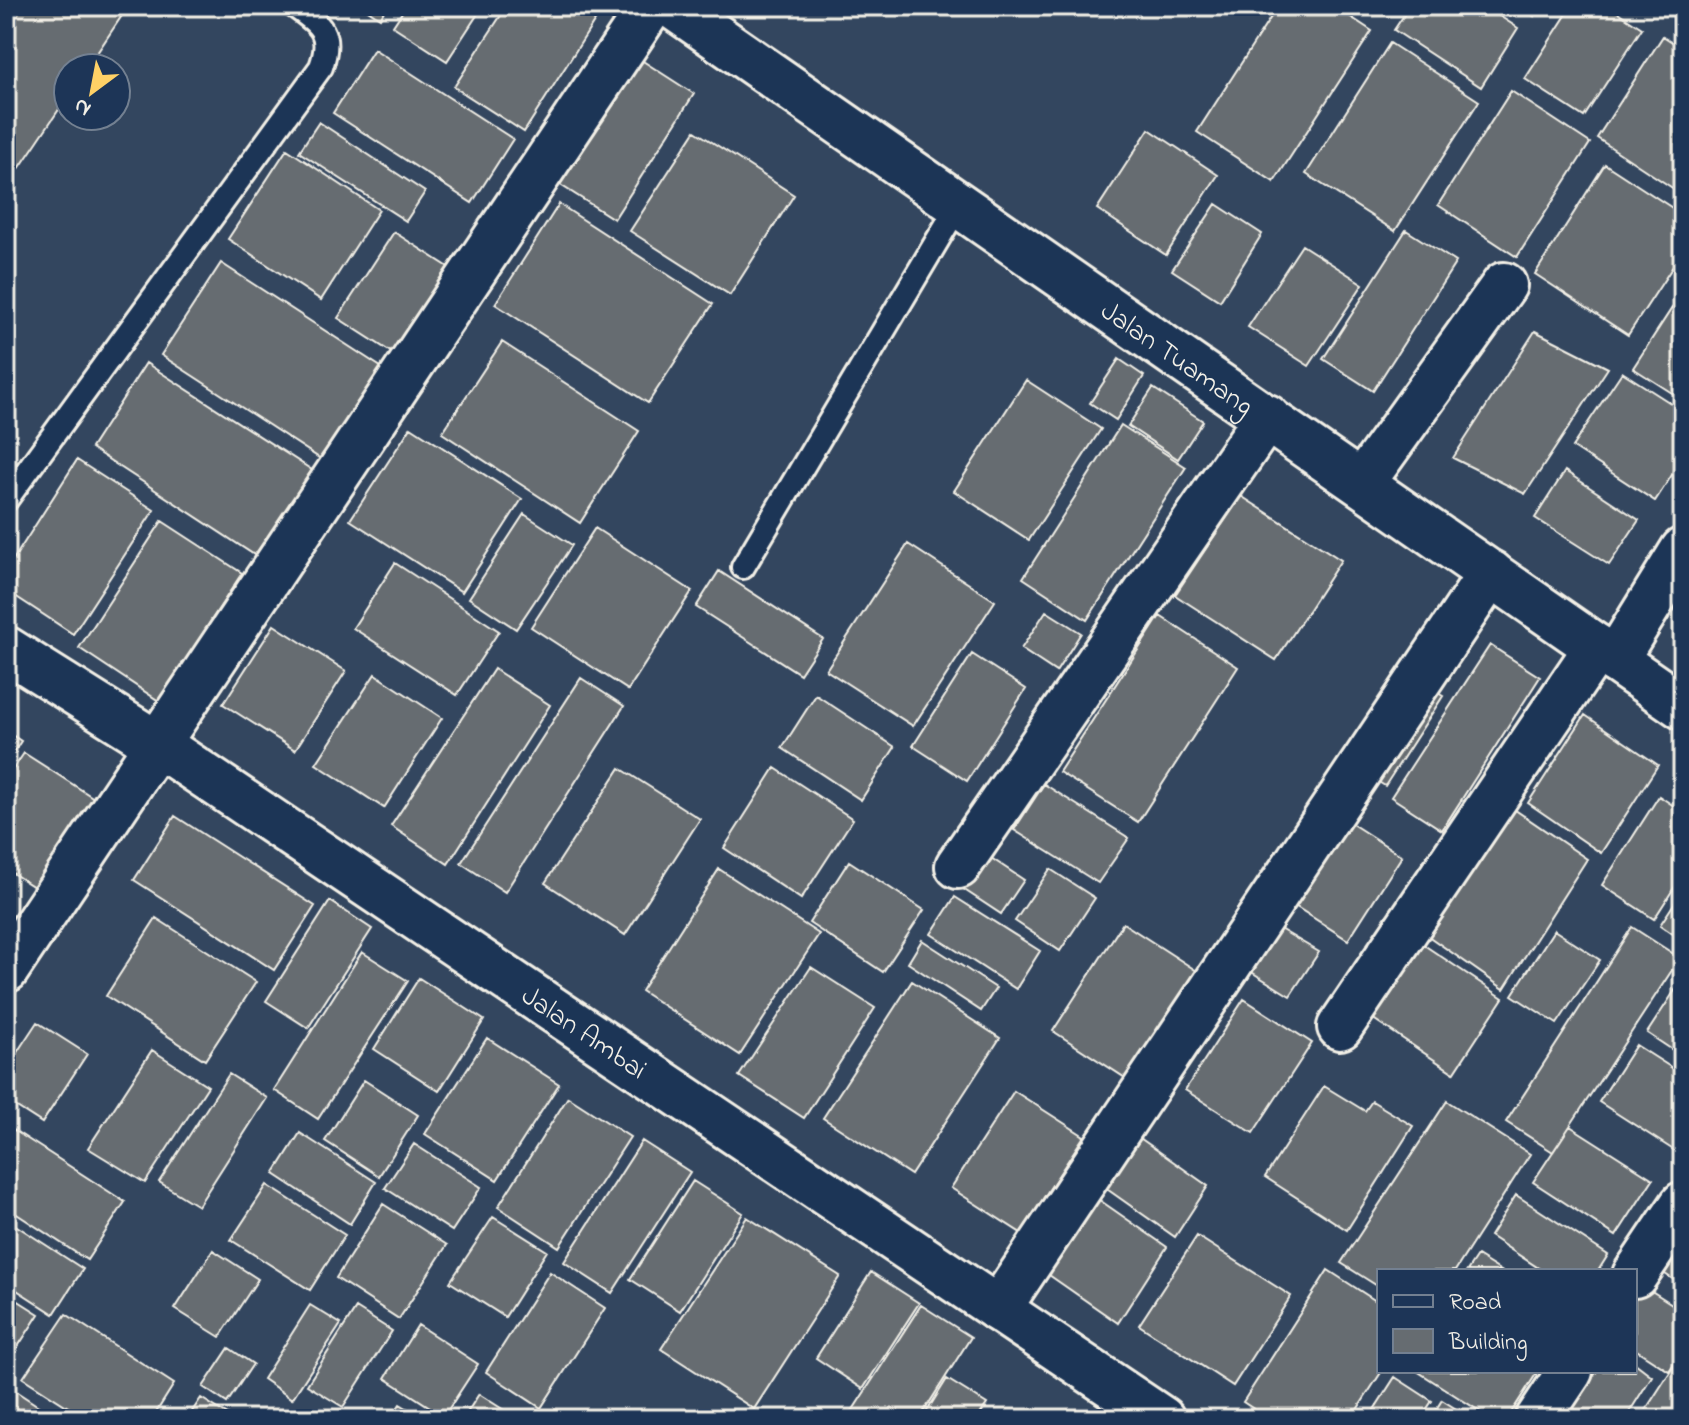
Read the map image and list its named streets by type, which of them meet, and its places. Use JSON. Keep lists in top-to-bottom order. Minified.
{"streets":{"street":["Jalan Tuamang","Jalan Ambai"]},"legend":["Road","Building"],"north":"bottom left"}
